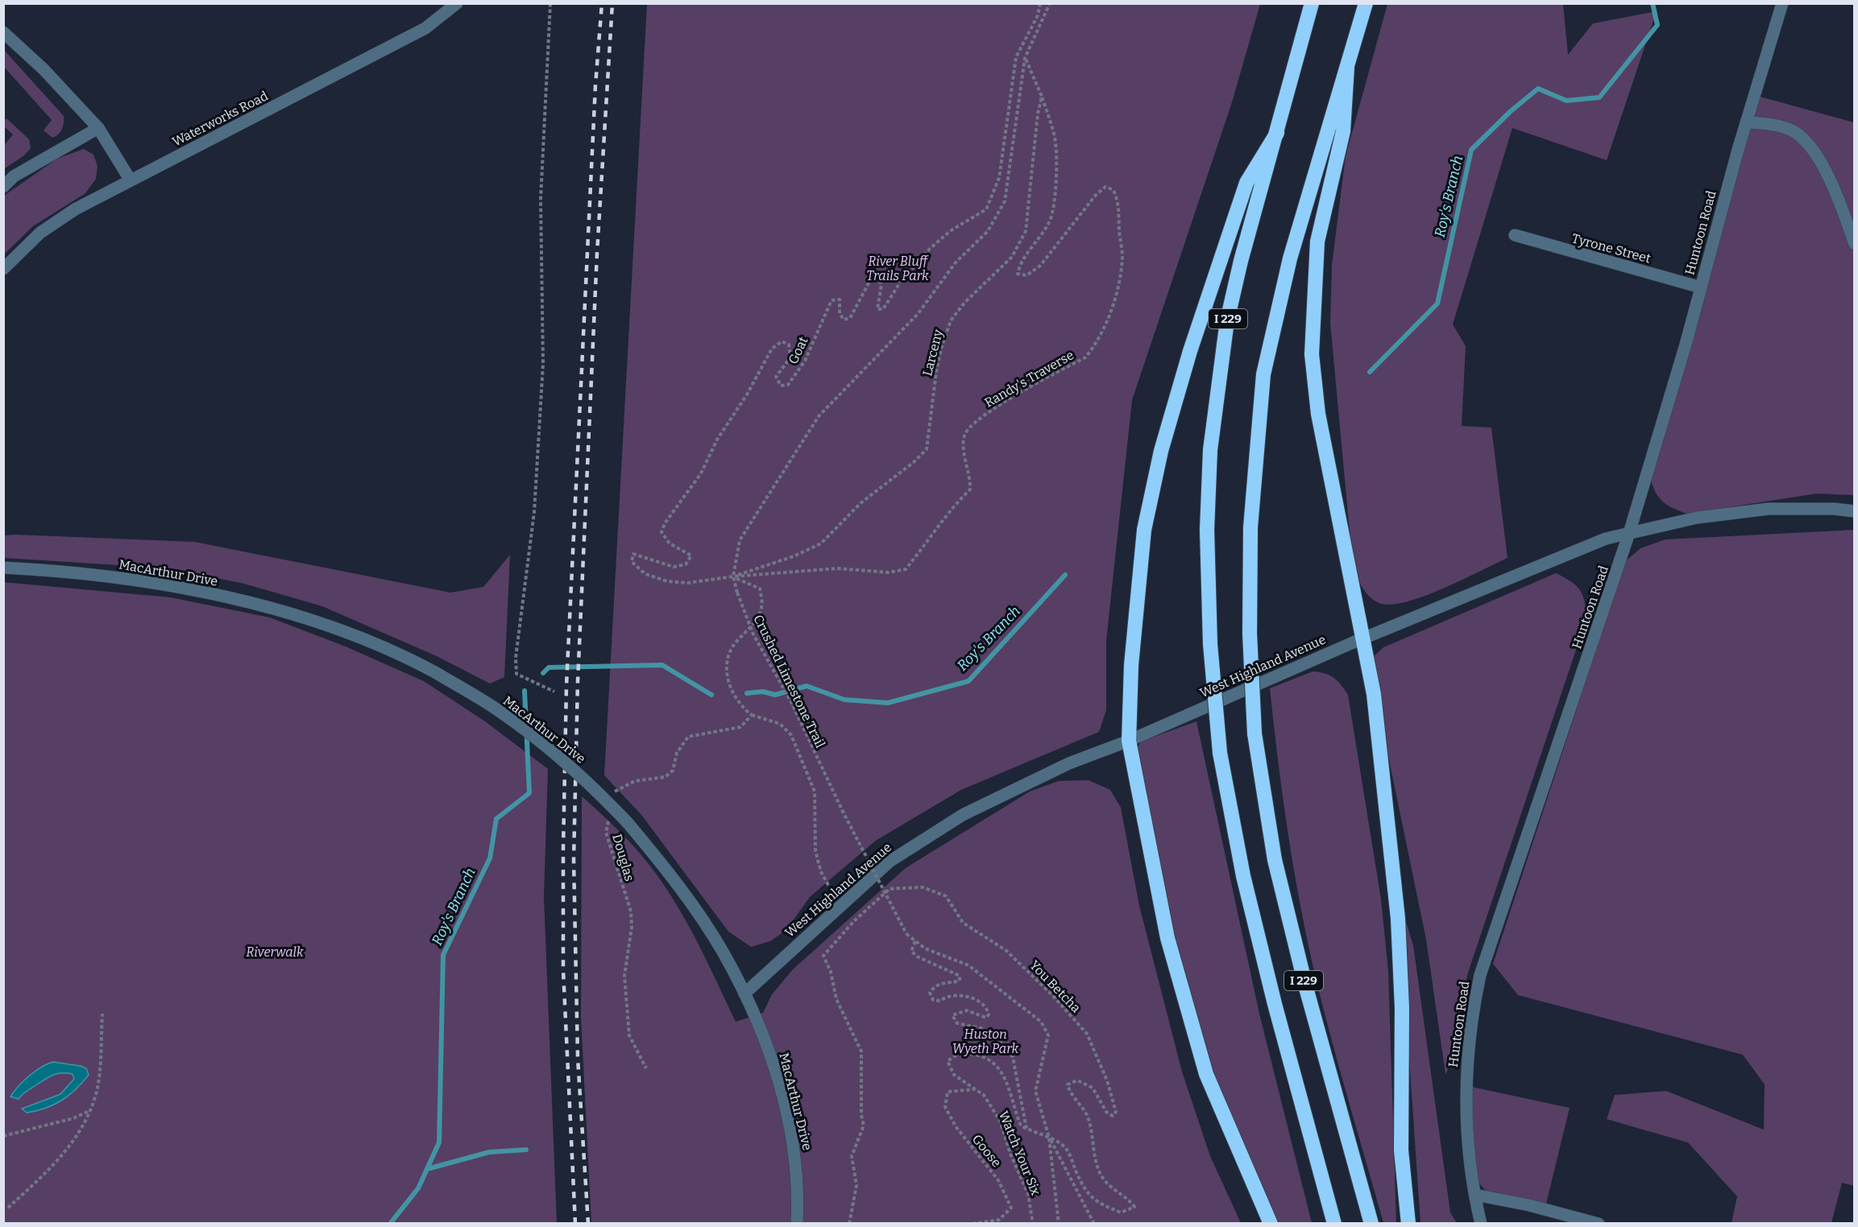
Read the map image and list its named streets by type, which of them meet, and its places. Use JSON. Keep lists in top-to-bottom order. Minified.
{"streets":{"highway":["I 229"],"street":["Waterworks Road","Huntoon Road","Tyrone Street","MacArthur Drive","West Highland Avenue"],"path":["Goat","Larceny","Randy's Traverse","Crushed Limestone Trail","Douglas","You Betcha","Goose","Watch Your Six"]},"crossings":[["Huntoon Road","Tyrone Street"],["Huntoon Road","West Highland Avenue"],["Goat","Larceny"],["Goat","Randy's Traverse"],["Goat","Crushed Limestone Trail"],["Larceny","Randy's Traverse"],["Larceny","Crushed Limestone Trail"],["Randy's Traverse","Crushed Limestone Trail"],["MacArthur Drive","West Highland Avenue"],["Crushed Limestone Trail","You Betcha"],["Crushed Limestone Trail","Watch Your Six"],["You Betcha","Watch Your Six"],["Goose","Watch Your Six"]],"water":["Roy's Branch"],"parks":["River Bluff Trails Park","Riverwalk","Huston Wyeth Park"]}
